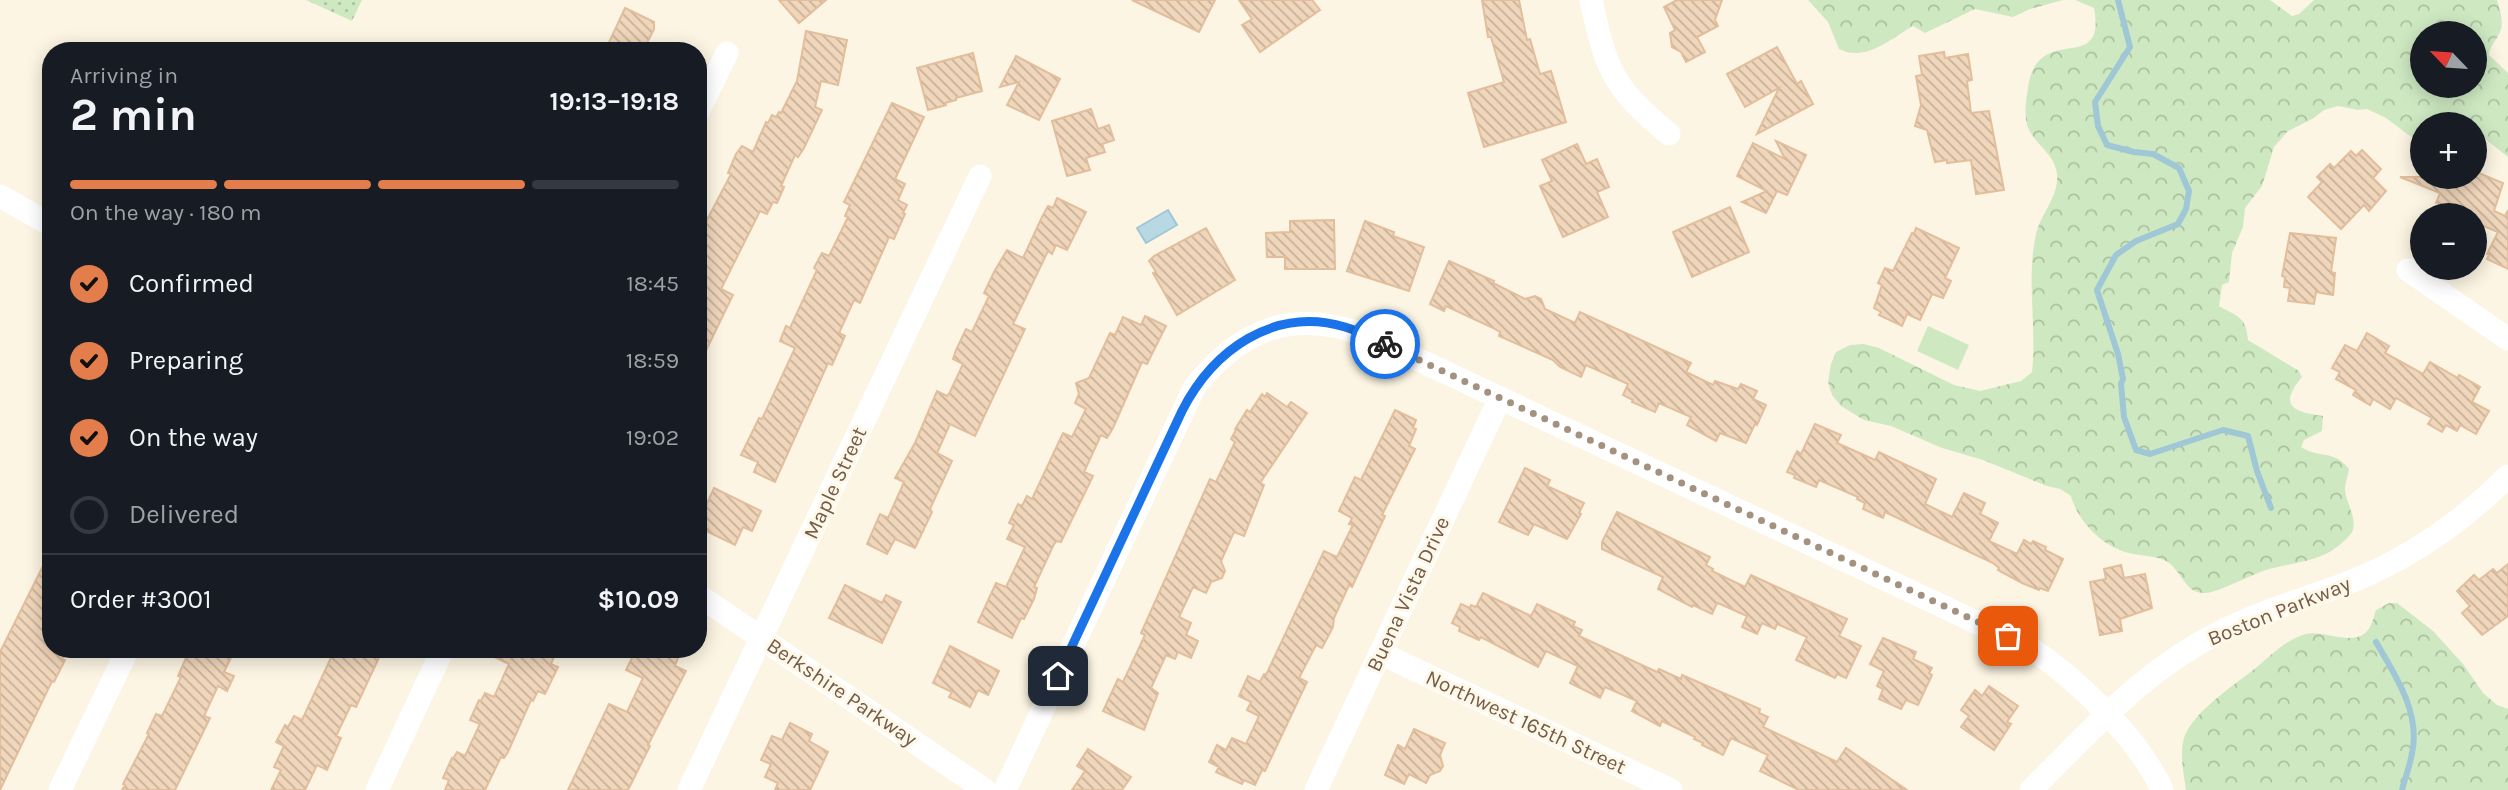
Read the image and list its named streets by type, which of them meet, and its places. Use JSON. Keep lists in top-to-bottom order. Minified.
{"streets":{"street":["Maple Street","Buena Vista Drive","Boston Parkway","Berkshire Parkway","Northwest 165th Street"]},"crossings":[["Maple Street","Berkshire Parkway"],["Buena Vista Drive","Northwest 165th Street"]],"north":"top left","page":{"map_buttons":["+","−"],"heading":["2 min","Arriving in","19:13–19:18"],"panel":["Order #3001","$10.09"],"bar":"On the way · 180 m","list":[["Confirmed","18:45"],["Preparing","18:59"],["On the way","19:02"],"Delivered"]}}
